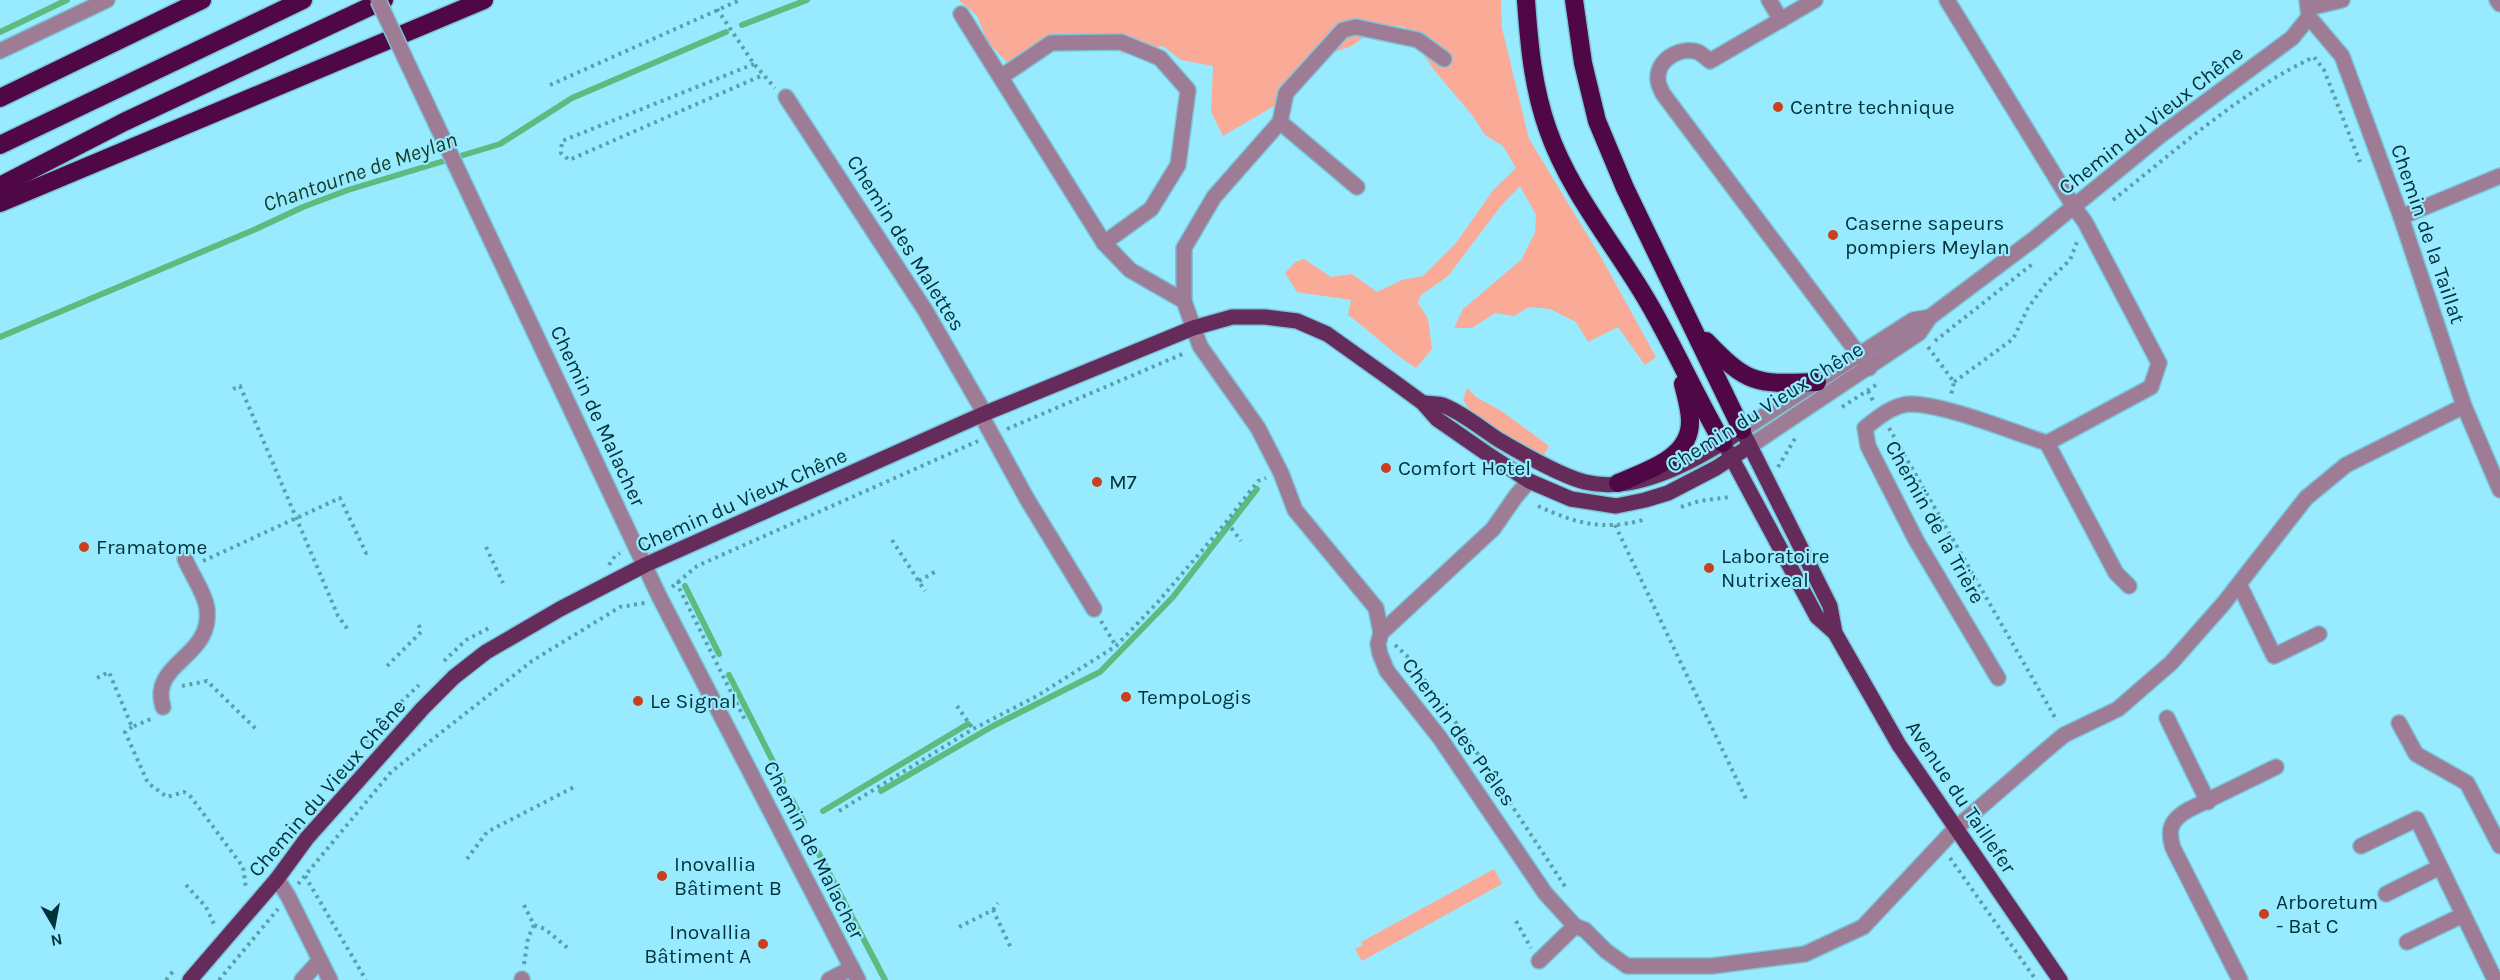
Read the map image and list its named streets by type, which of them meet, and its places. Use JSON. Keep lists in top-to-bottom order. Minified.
{"streets":{"main road":["Chemin du Vieux Chêne","Avenue du Taillefer"],"street":["Chemin de la Taillat","Chemin des Malettes","Chemin de Malacher","Chemin de la Trière","Chemin des Prêles"]},"crossings":[["Chemin du Vieux Chêne","Chemin de la Taillat"],["Chemin du Vieux Chêne","Chemin des Malettes"],["Chemin du Vieux Chêne","Chemin de Malacher"],["Chemin du Vieux Chêne","Chemin des Prêles"],["Chemin du Vieux Chêne","Avenue du Taillefer"],["Chemin de la Taillat","Chemin des Prêles"],["Chemin des Prêles","Avenue du Taillefer"]],"water":["Chantourne de Meylan"],"places":["Centre technique","Caserne sapeurs pompiers Meylan","Comfort Hotel","M7","Framatome","Laboratoire Nutrixeal","TempoLogis","Le Signal","Inovallia Bâtiment B","Arboretum - Bat C","Inovallia Bâtiment A"],"north":"bottom"}
